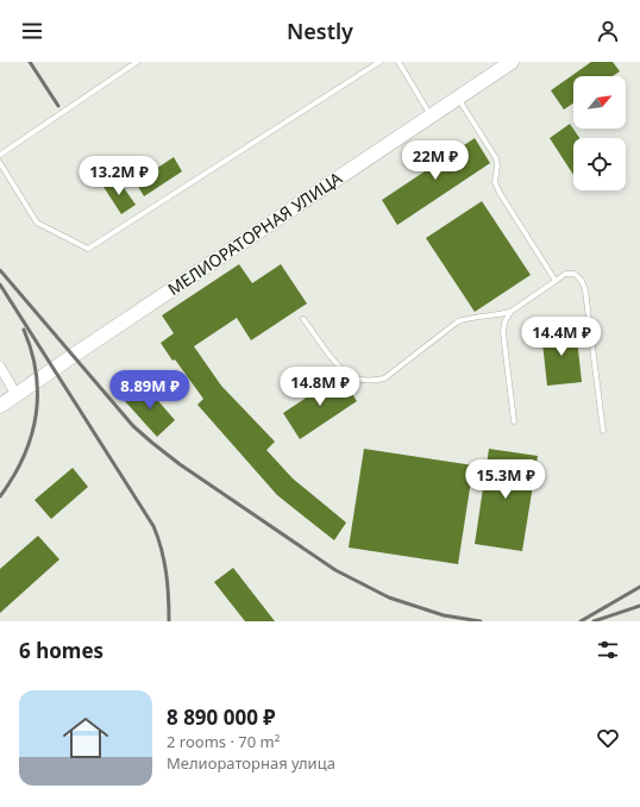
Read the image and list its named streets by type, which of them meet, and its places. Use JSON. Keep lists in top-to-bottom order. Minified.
{"streets":{"street":["МЕЛИОРАТОРНАЯ УЛИЦА"]},"north":"top right","page":{"header":"Nestly","price":["22M ₽","13.2M ₽","14.4M ₽","14.8M ₽","8.89M ₽","15.3M ₽"],"heading":"6 homes","list":[{"name":"8 890 000 ₽","note":"2 rooms · 70 m² · Мелиораторная улица"}]}}
